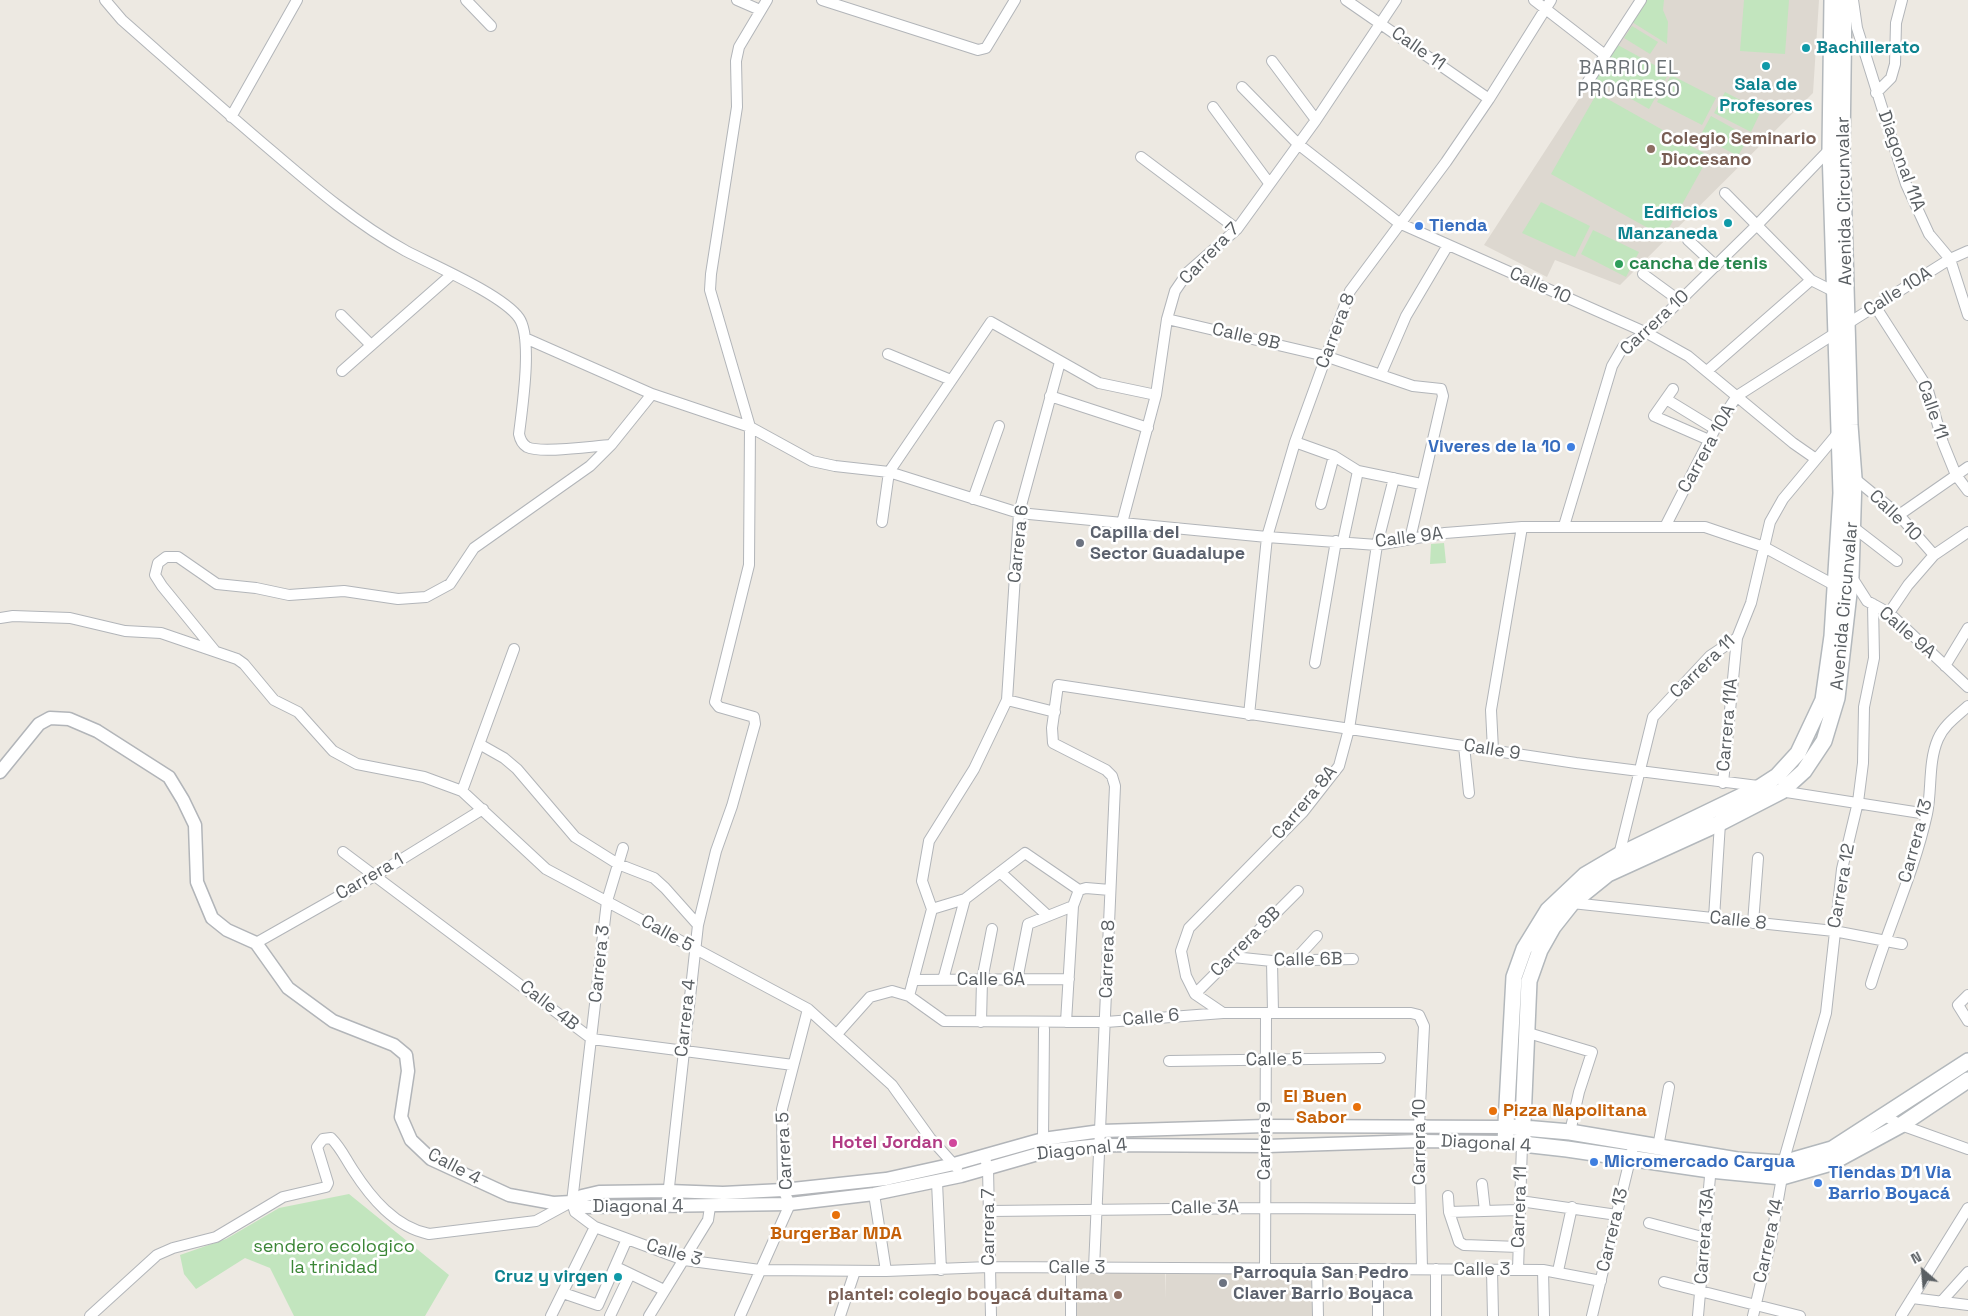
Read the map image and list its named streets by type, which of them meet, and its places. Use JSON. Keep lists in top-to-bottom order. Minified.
{"streets":{"main road":["Avenida Circunvalar","Diagonal 4"],"street":["Calle 11","Diagonal 11A","Carrera 7","Calle 10","Calle 10A","Carrera 10","Carrera 8","Calle 9B","Carrera 10A","Calle 9A","Carrera 6","Carrera 11","Carrera 11A","Calle 9","Carrera 8A","Carrera 13","Carrera 1","Carrera 12","Calle 8","Calle 5","Carrera 8B","Calle 6B","Carrera 3","Calle 6A","Calle 4B","Carrera 4","Calle 6","Carrera 9","Carrera 5","Calle 4","Calle 3A","Carrera 13A","Carrera 14","Calle 3"]},"crossings":[["Calle 11","Carrera 7"],["Calle 11","Calle 10A"],["Calle 11","Carrera 8"],["Diagonal 11A","Calle 10A"],["Avenida Circunvalar","Calle 10"],["Avenida Circunvalar","Calle 10A"],["Avenida Circunvalar","Carrera 10"],["Avenida Circunvalar","Carrera 10A"],["Avenida Circunvalar","Calle 9A"],["Avenida Circunvalar","Carrera 11"],["Avenida Circunvalar","Calle 9"],["Avenida Circunvalar","Calle 8"],["Avenida Circunvalar","Diagonal 4"],["Carrera 7","Calle 10"],["Carrera 7","Calle 9B"],["Carrera 7","Calle 9A"],["Carrera 7","Diagonal 4"],["Carrera 7","Calle 3A"],["Carrera 7","Calle 3"],["Calle 10","Carrera 10"],["Calle 10","Carrera 8"],["Calle 10","Carrera 10A"],["Calle 10","Carrera 11"],["Carrera 10","Calle 9A"],["Carrera 10","Calle 6"],["Carrera 10","Diagonal 4"],["Carrera 10","Calle 3A"],["Carrera 10","Calle 3"],["Carrera 8","Calle 9B"],["Carrera 8","Calle 9A"],["Carrera 8","Calle 9"],["Carrera 8","Calle 6"],["Carrera 8","Diagonal 4"],["Carrera 8","Calle 3A"],["Carrera 8","Calle 3"],["Carrera 10A","Calle 9A"],["Calle 9A","Carrera 6"],["Calle 9A","Carrera 11"],["Calle 9A","Carrera 8A"],["Calle 9A","Carrera 12"],["Calle 9A","Carrera 4"],["Carrera 11","Carrera 11A"],["Carrera 11","Calle 9"],["Carrera 11","Diagonal 4"],["Carrera 11","Calle 3"],["Carrera 11A","Calle 9"],["Calle 9","Carrera 8A"],["Calle 9","Carrera 13"],["Calle 9","Carrera 12"],["Carrera 8A","Carrera 8B"],["Carrera 13","Calle 8"],["Carrera 13","Diagonal 4"],["Carrera 13","Calle 3"],["Carrera 1","Calle 5"],["Carrera 1","Calle 4B"],["Carrera 1","Calle 4"],["Carrera 12","Calle 8"],["Carrera 12","Diagonal 4"],["Carrera 12","Carrera 14"],["Calle 5","Carrera 3"],["Calle 5","Carrera 4"],["Calle 5","Calle 6"],["Calle 5","Carrera 9"],["Calle 5","Diagonal 4"],["Calle 5","Carrera 5"],["Carrera 8B","Calle 6B"],["Calle 6B","Carrera 9"],["Carrera 3","Calle 4B"],["Carrera 3","Diagonal 4"],["Carrera 3","Calle 4"],["Carrera 3","Calle 3"],["Calle 4B","Carrera 4"],["Calle 4B","Carrera 5"],["Carrera 4","Diagonal 4"],["Calle 6","Carrera 9"],["Carrera 9","Diagonal 4"],["Carrera 9","Calle 3A"],["Carrera 9","Calle 3"],["Diagonal 4","Carrera 5"],["Diagonal 4","Calle 4"],["Diagonal 4","Carrera 13A"],["Diagonal 4","Carrera 14"],["Diagonal 4","Calle 3"],["Carrera 5","Calle 3"],["Calle 4","Calle 3"]],"districts":["BARRIO EL PROGRESO"],"parks":["sendero ecologico la trinidad"],"places":["Bachillerato","Sala de Profesores","Colegio Seminario Diocesano","Edificios Manzaneda","Tienda","cancha de tenis","Viveres de la 10","Capilla del Sector Guadalupe","El Buen Sabor","Pizza Napolitana","Hotel Jordan","Micromercado Cargua","Tiendas D1 Via Barrio Boyacá","BurgerBar MDA","Cruz y virgen","Parroquia San Pedro Claver Barrio Boyaca","plantel: colegio boyacá duitama"],"north":"top left"}
